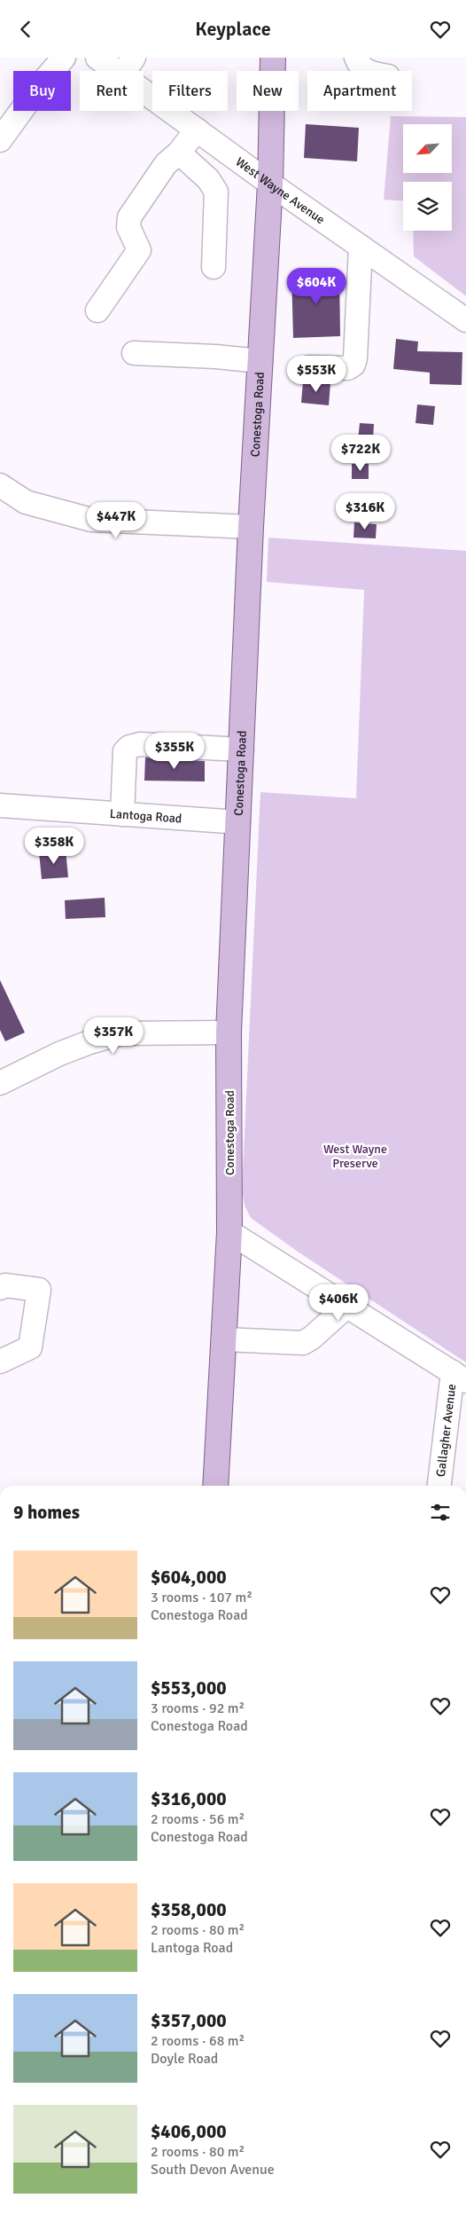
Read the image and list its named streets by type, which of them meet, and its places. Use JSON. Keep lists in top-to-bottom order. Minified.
{"streets":{"main road":["Conestoga Road"],"street":["West Wayne Avenue","Lantoga Road","Gallagher Avenue"]},"crossings":[["West Wayne Avenue","Conestoga Road"],["Conestoga Road","Lantoga Road"]],"parks":["West Wayne Preserve"],"north":"bottom left","page":{"header":"Keyplace","chip":["Buy","Rent","Filters","New","Apartment"],"price":["$604K","$553K","$722K","$316K","$447K","$355K","$358K","$357K","$406K"],"heading":"9 homes","list":[{"name":"$604,000","note":"3 rooms · 107 m² · Conestoga Road"},{"name":"$553,000","note":"3 rooms · 92 m² · Conestoga Road"},{"name":"$316,000","note":"2 rooms · 56 m² · Conestoga Road"},{"name":"$358,000","note":"2 rooms · 80 m² · Lantoga Road"},{"name":"$357,000","note":"2 rooms · 68 m² · Doyle Road"},{"name":"$406,000","note":"2 rooms · 80 m² · South Devon Avenue"}]}}
